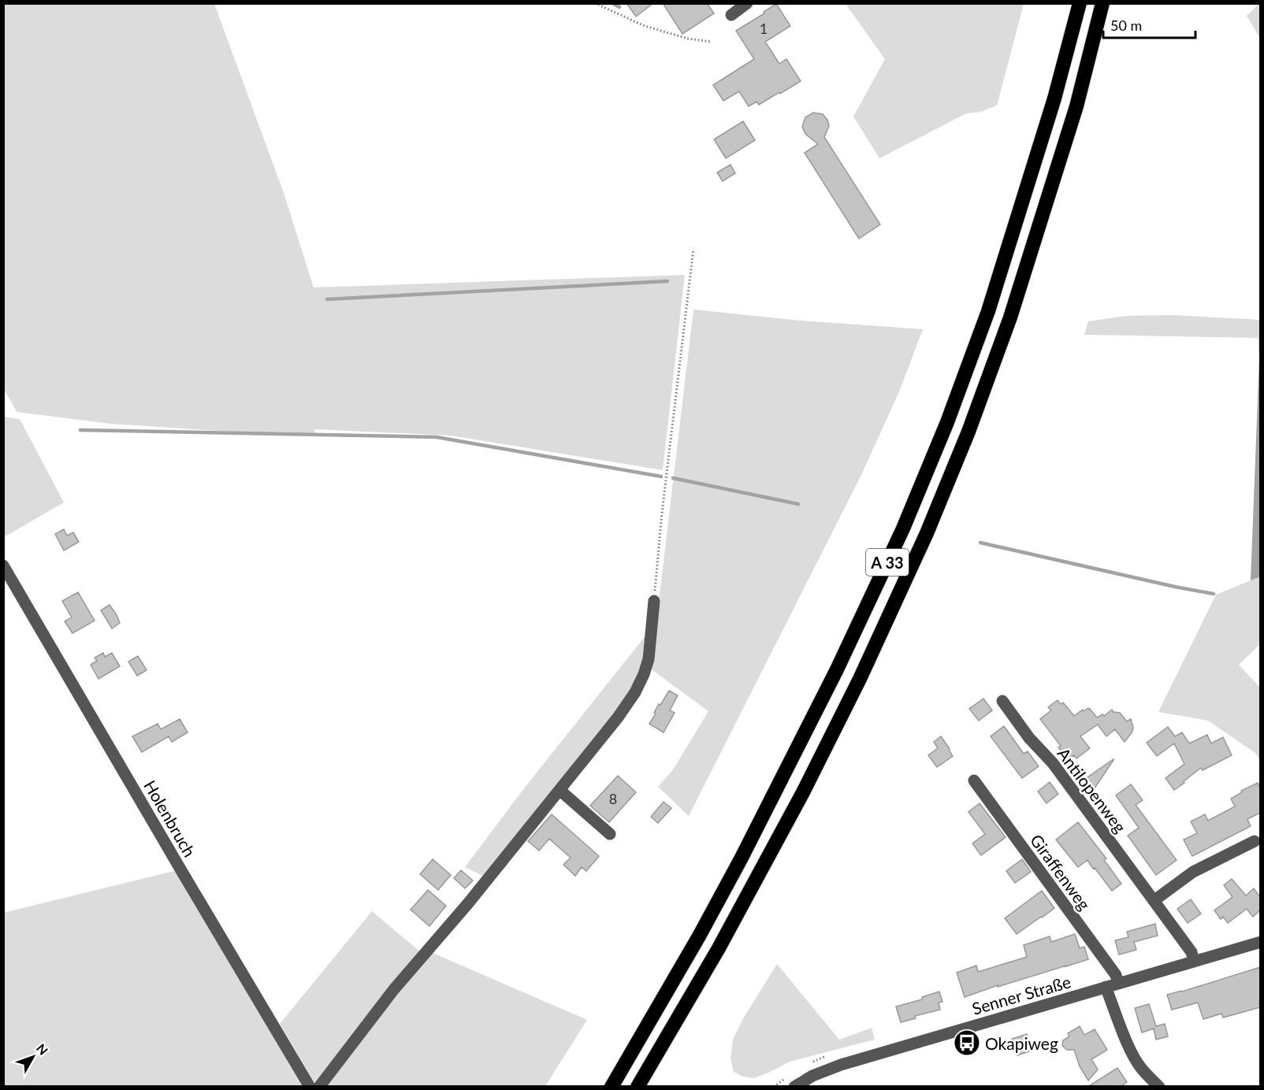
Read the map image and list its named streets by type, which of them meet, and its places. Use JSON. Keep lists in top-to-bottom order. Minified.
{"streets":{"highway":["A 33"],"street":["Antilopenweg","Holenbruch","Giraffenweg","Senner Straße"]},"crossings":[["Antilopenweg","Senner Straße"],["Giraffenweg","Senner Straße"]],"places":{"bus stop":["Okapiweg"]},"house_numbers":["1","8"],"scale_bar":"50 m","north":"top right"}
